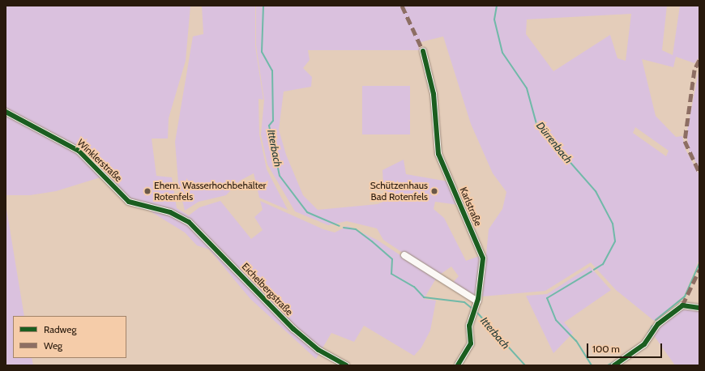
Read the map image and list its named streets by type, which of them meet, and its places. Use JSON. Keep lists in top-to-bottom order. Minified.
{"streets":{"street":["Winklerstraße","Karlstraße","Eichelbergstraße"]},"crossings":[["Winklerstraße","Eichelbergstraße"]],"water":["Dürrenbach","Itterbach"],"places":["Ehem. Wasserhochbehälter Rotenfels","Schützenhaus Bad Rotenfels"],"legend":["Radweg","Weg"],"scale_bar":"100 m"}
